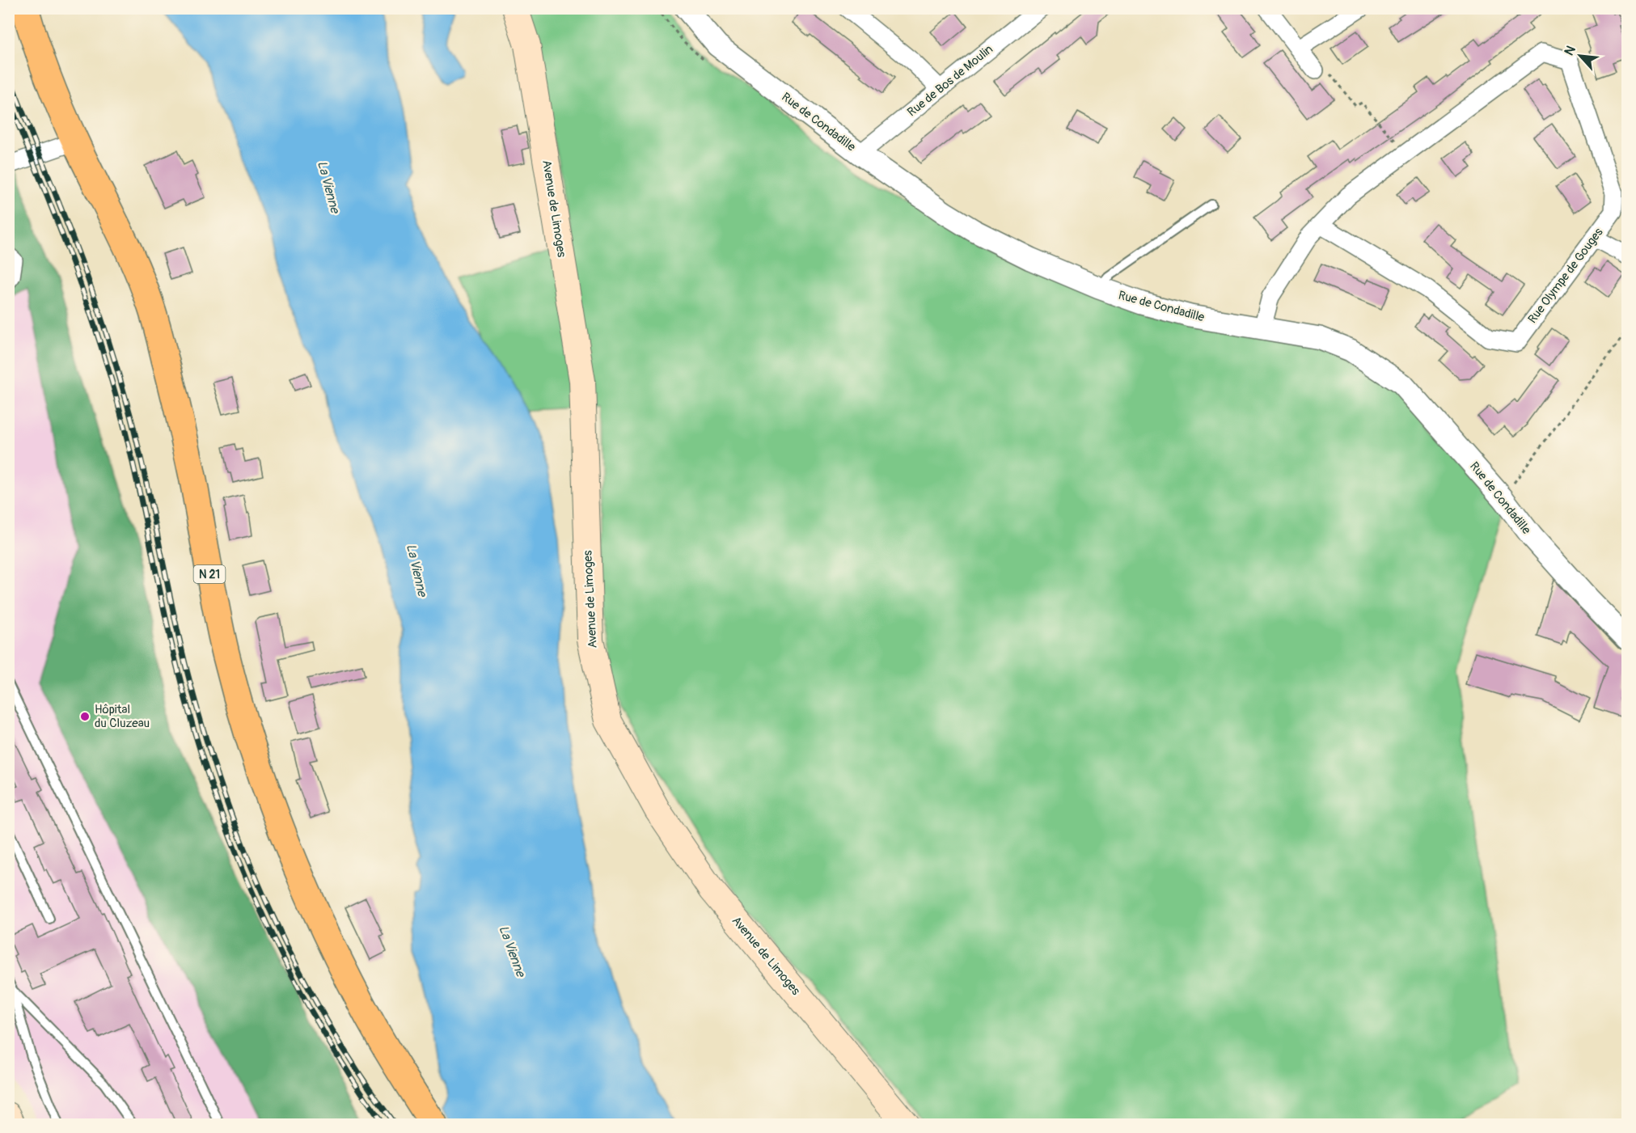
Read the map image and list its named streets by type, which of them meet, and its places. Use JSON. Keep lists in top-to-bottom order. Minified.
{"streets":{"main road":["Avenue de Limoges","N 21"],"street":["Rue de Bos de Moulin","Rue de Condadille","Rue Olympe de Gouges"]},"crossings":[["Rue de Bos de Moulin","Rue de Condadille"],["Rue de Condadille","Rue Olympe de Gouges"]],"water":["La Vienne"],"places":["Hôpital du Cluzeau"],"north":"top left"}
